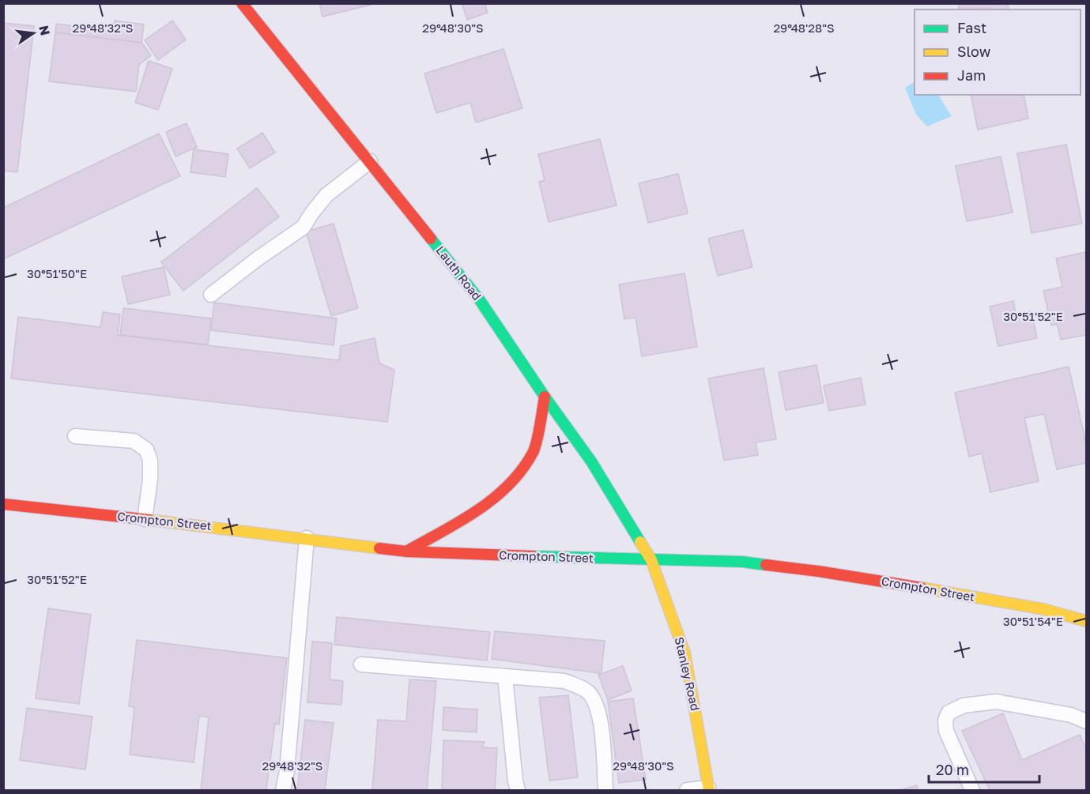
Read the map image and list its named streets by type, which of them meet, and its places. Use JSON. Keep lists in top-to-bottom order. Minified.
{"streets":{"street":["Lauth Road","Crompton Street","Stanley Road"]},"crossings":[["Lauth Road","Crompton Street"],["Lauth Road","Stanley Road"],["Crompton Street","Stanley Road"]],"legend":["Fast","Slow","Jam"],"scale_bar":"20 m","north":"right","coordinates":["29°48'32\"S","29°48'30\"S","29°48'28\"S","30°51'50\"E","30°51'52\"E","30°51'54\"E"]}
